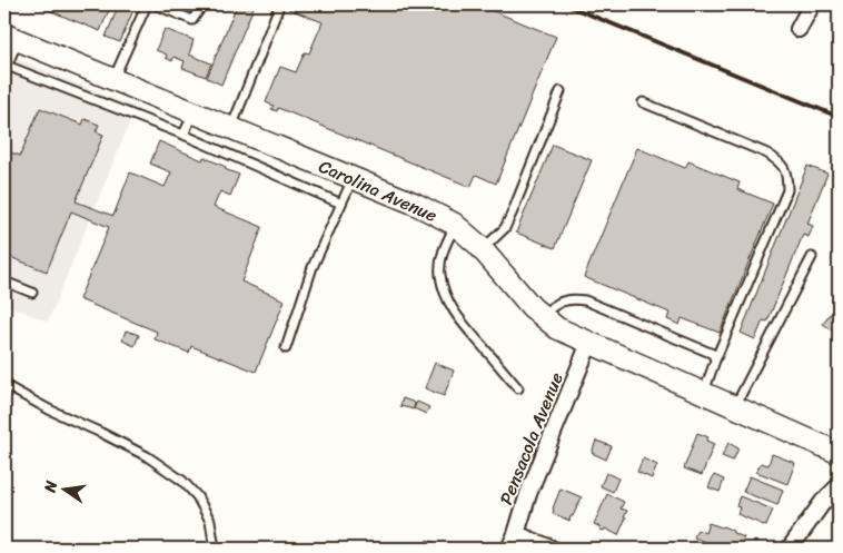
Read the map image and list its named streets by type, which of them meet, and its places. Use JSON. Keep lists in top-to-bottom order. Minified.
{"streets":{"street":["Carolina Avenue","Pensacola Avenue"]},"crossings":[["Carolina Avenue","Pensacola Avenue"]],"north":"left"}
